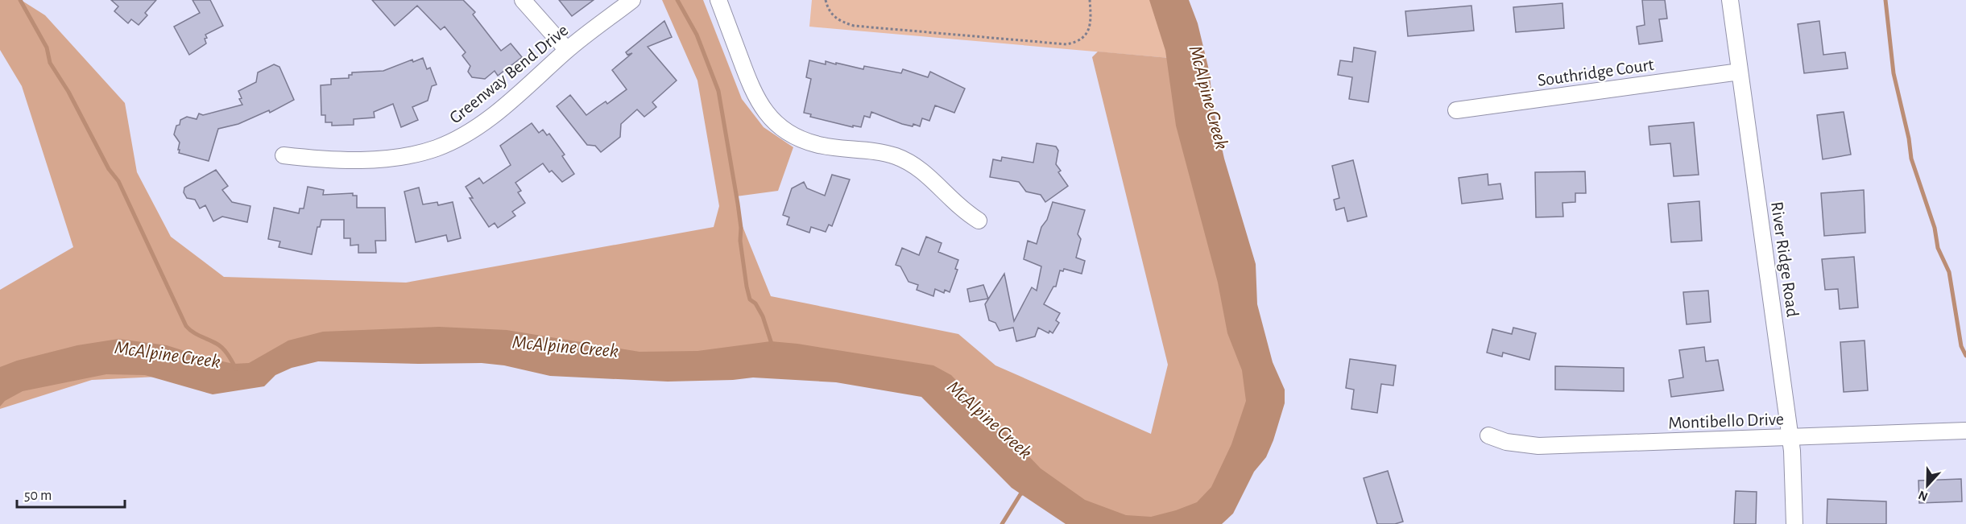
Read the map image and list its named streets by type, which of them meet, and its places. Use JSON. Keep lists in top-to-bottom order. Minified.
{"streets":{"street":["Southridge Court","Greenway Bend Drive","River Ridge Road","Montibello Drive"]},"crossings":[["Southridge Court","River Ridge Road"],["River Ridge Road","Montibello Drive"]],"water":["McAlpine Creek"],"scale_bar":"50 m","north":"bottom"}
